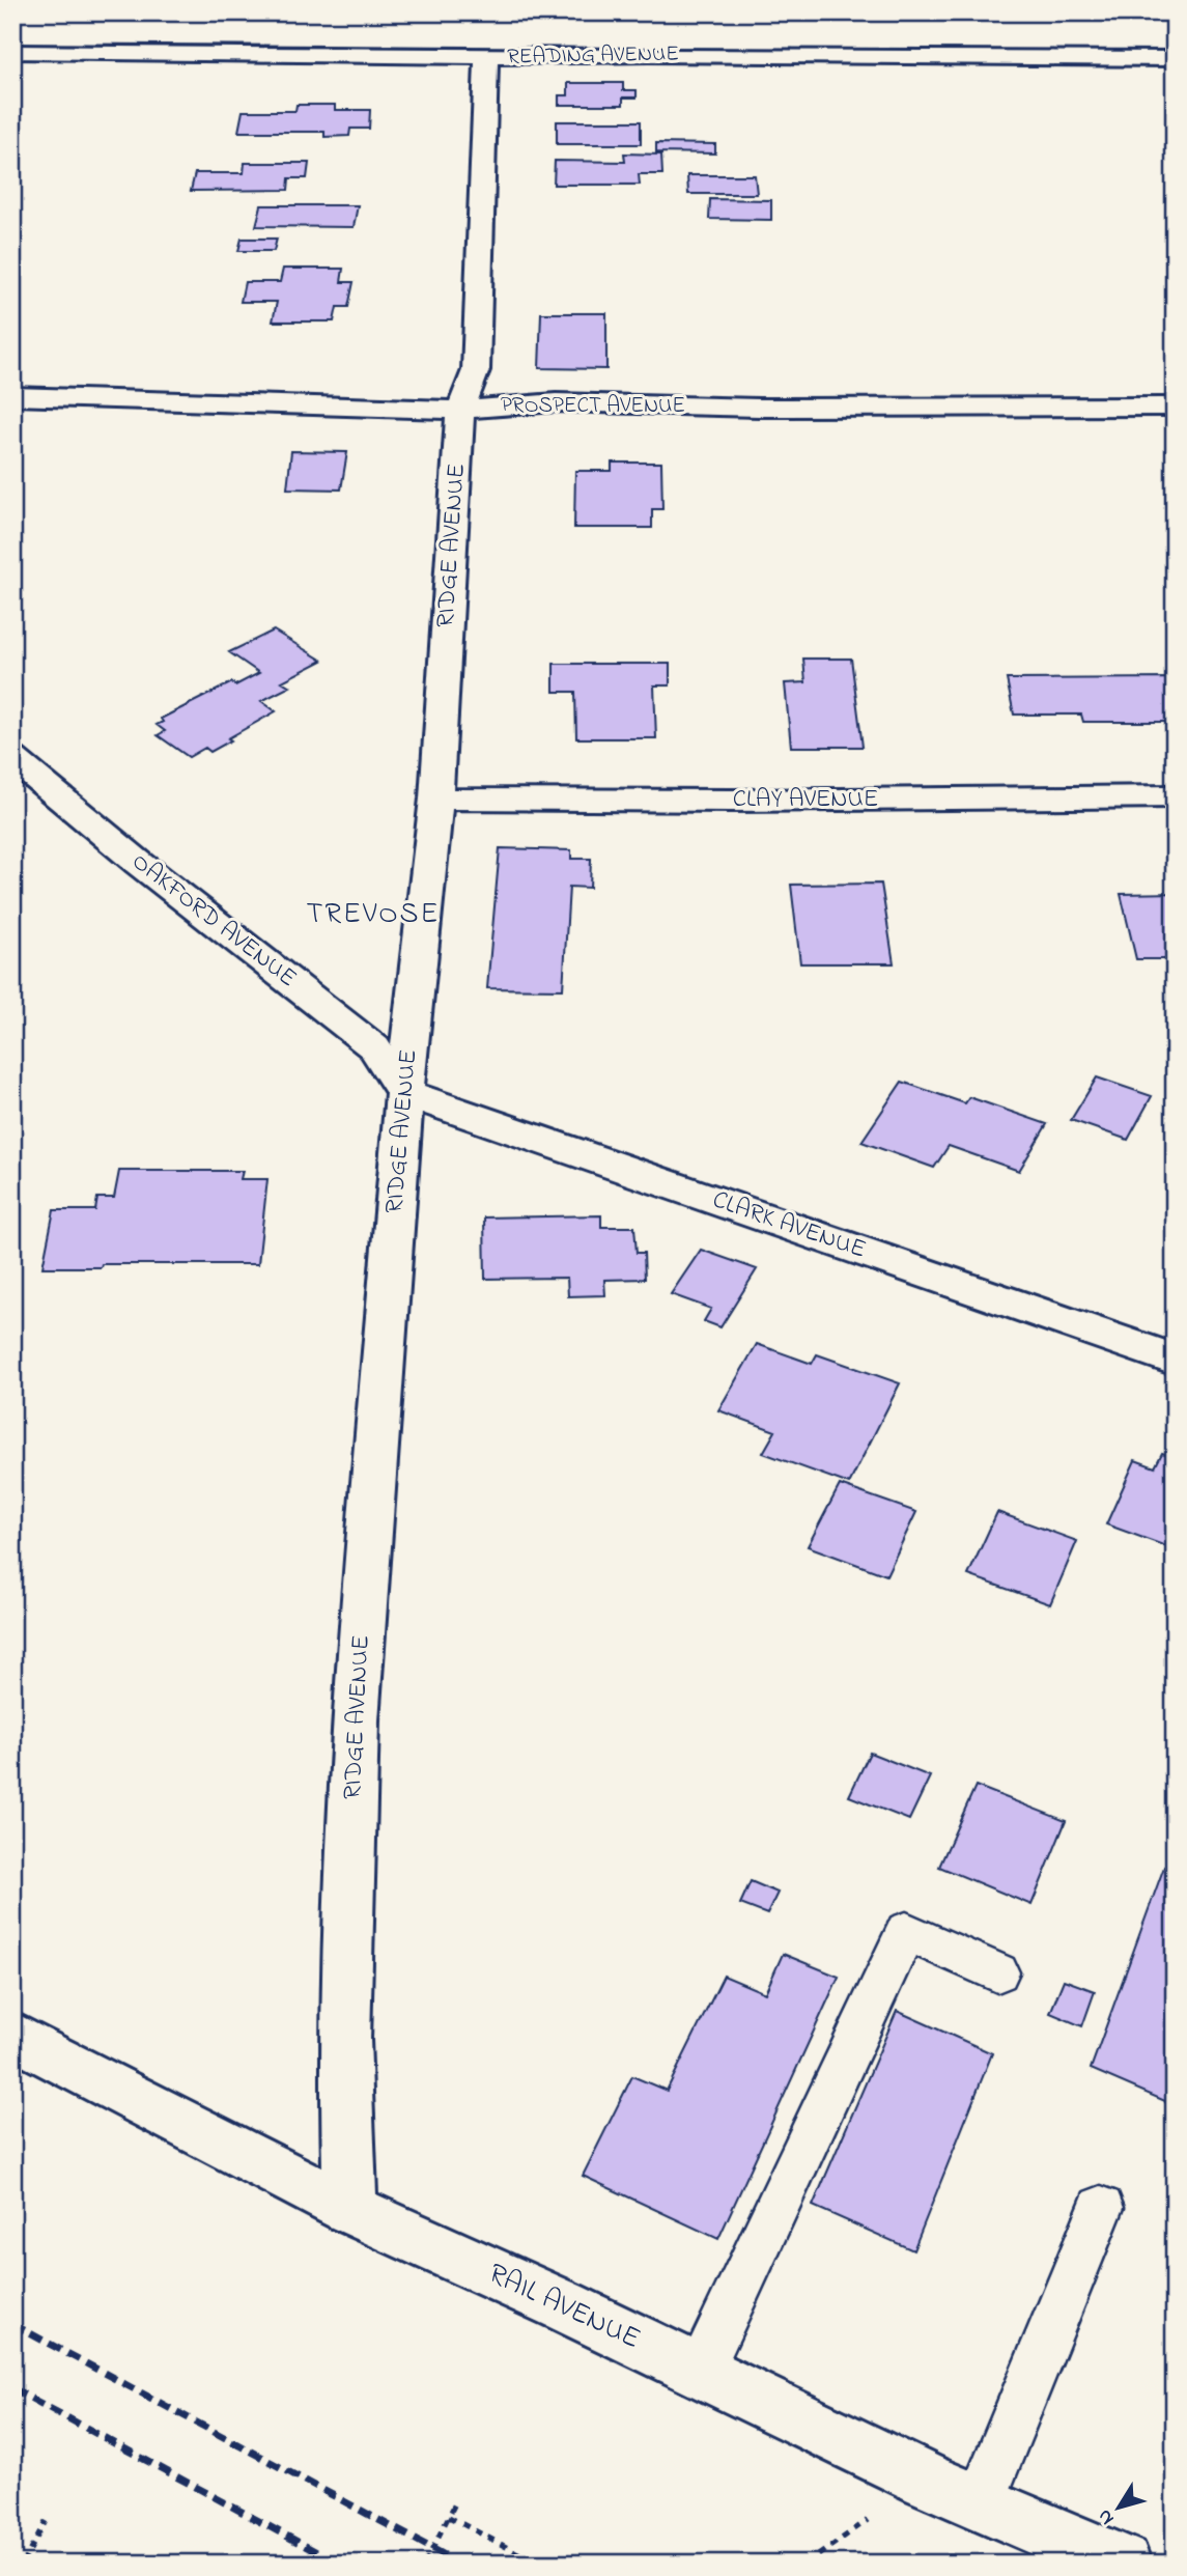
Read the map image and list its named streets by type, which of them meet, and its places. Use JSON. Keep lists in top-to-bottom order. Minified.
{"streets":{"street":["READING AVENUE","PROSPECT AVENUE","RIDGE AVENUE","CLAY AVENUE","OAKFORD AVENUE","CLARK AVENUE","RAIL AVENUE"]},"crossings":[["READING AVENUE","RIDGE AVENUE"],["PROSPECT AVENUE","RIDGE AVENUE"],["RIDGE AVENUE","CLAY AVENUE"],["RIDGE AVENUE","OAKFORD AVENUE"],["RIDGE AVENUE","CLARK AVENUE"],["RIDGE AVENUE","RAIL AVENUE"],["OAKFORD AVENUE","CLARK AVENUE"]],"districts":["TREVOSE"],"north":"bottom left"}
